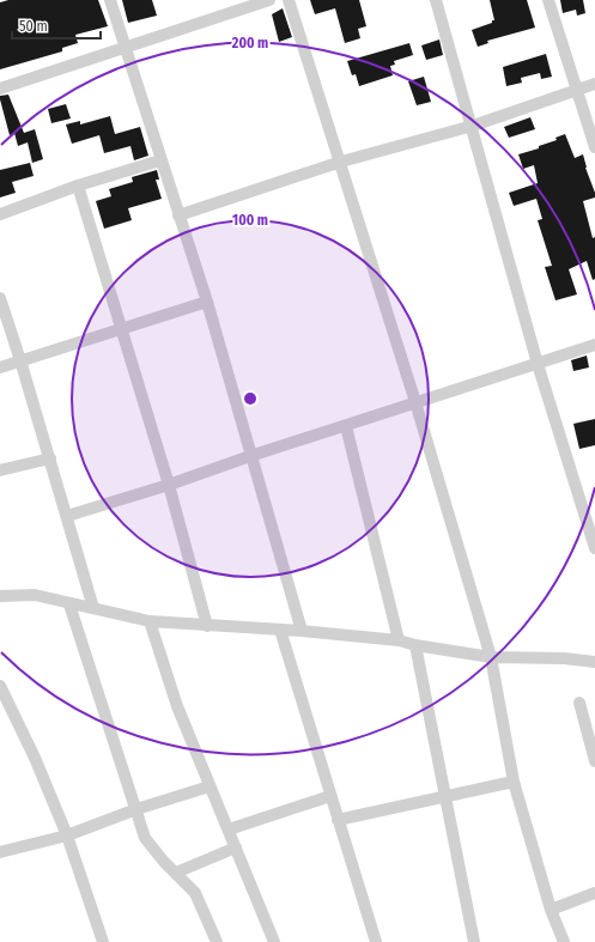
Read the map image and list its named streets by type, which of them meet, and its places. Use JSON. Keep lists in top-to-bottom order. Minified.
{"scale_bar":"50 m","rings":["200 m","100 m"]}
